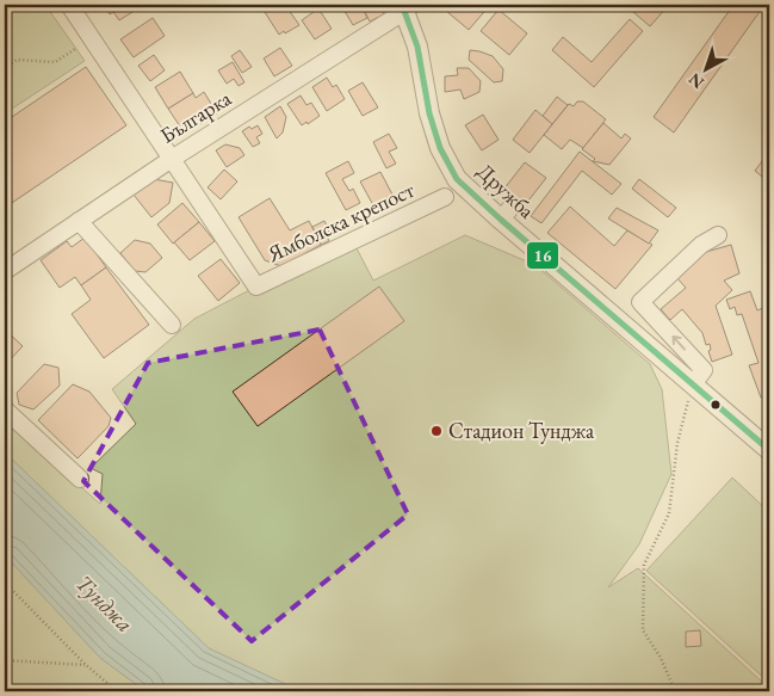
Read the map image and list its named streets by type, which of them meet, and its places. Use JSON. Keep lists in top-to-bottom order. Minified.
{"streets":{"street":["Българка","Дружба","Ямболска крепост"]},"crossings":[["Българка","Дружба"],["Българка","Ямболска крепост"]],"water":["Тунджа"],"places":["Стадион Тунджа"],"lines":["transit line 16"],"north":"bottom left"}
